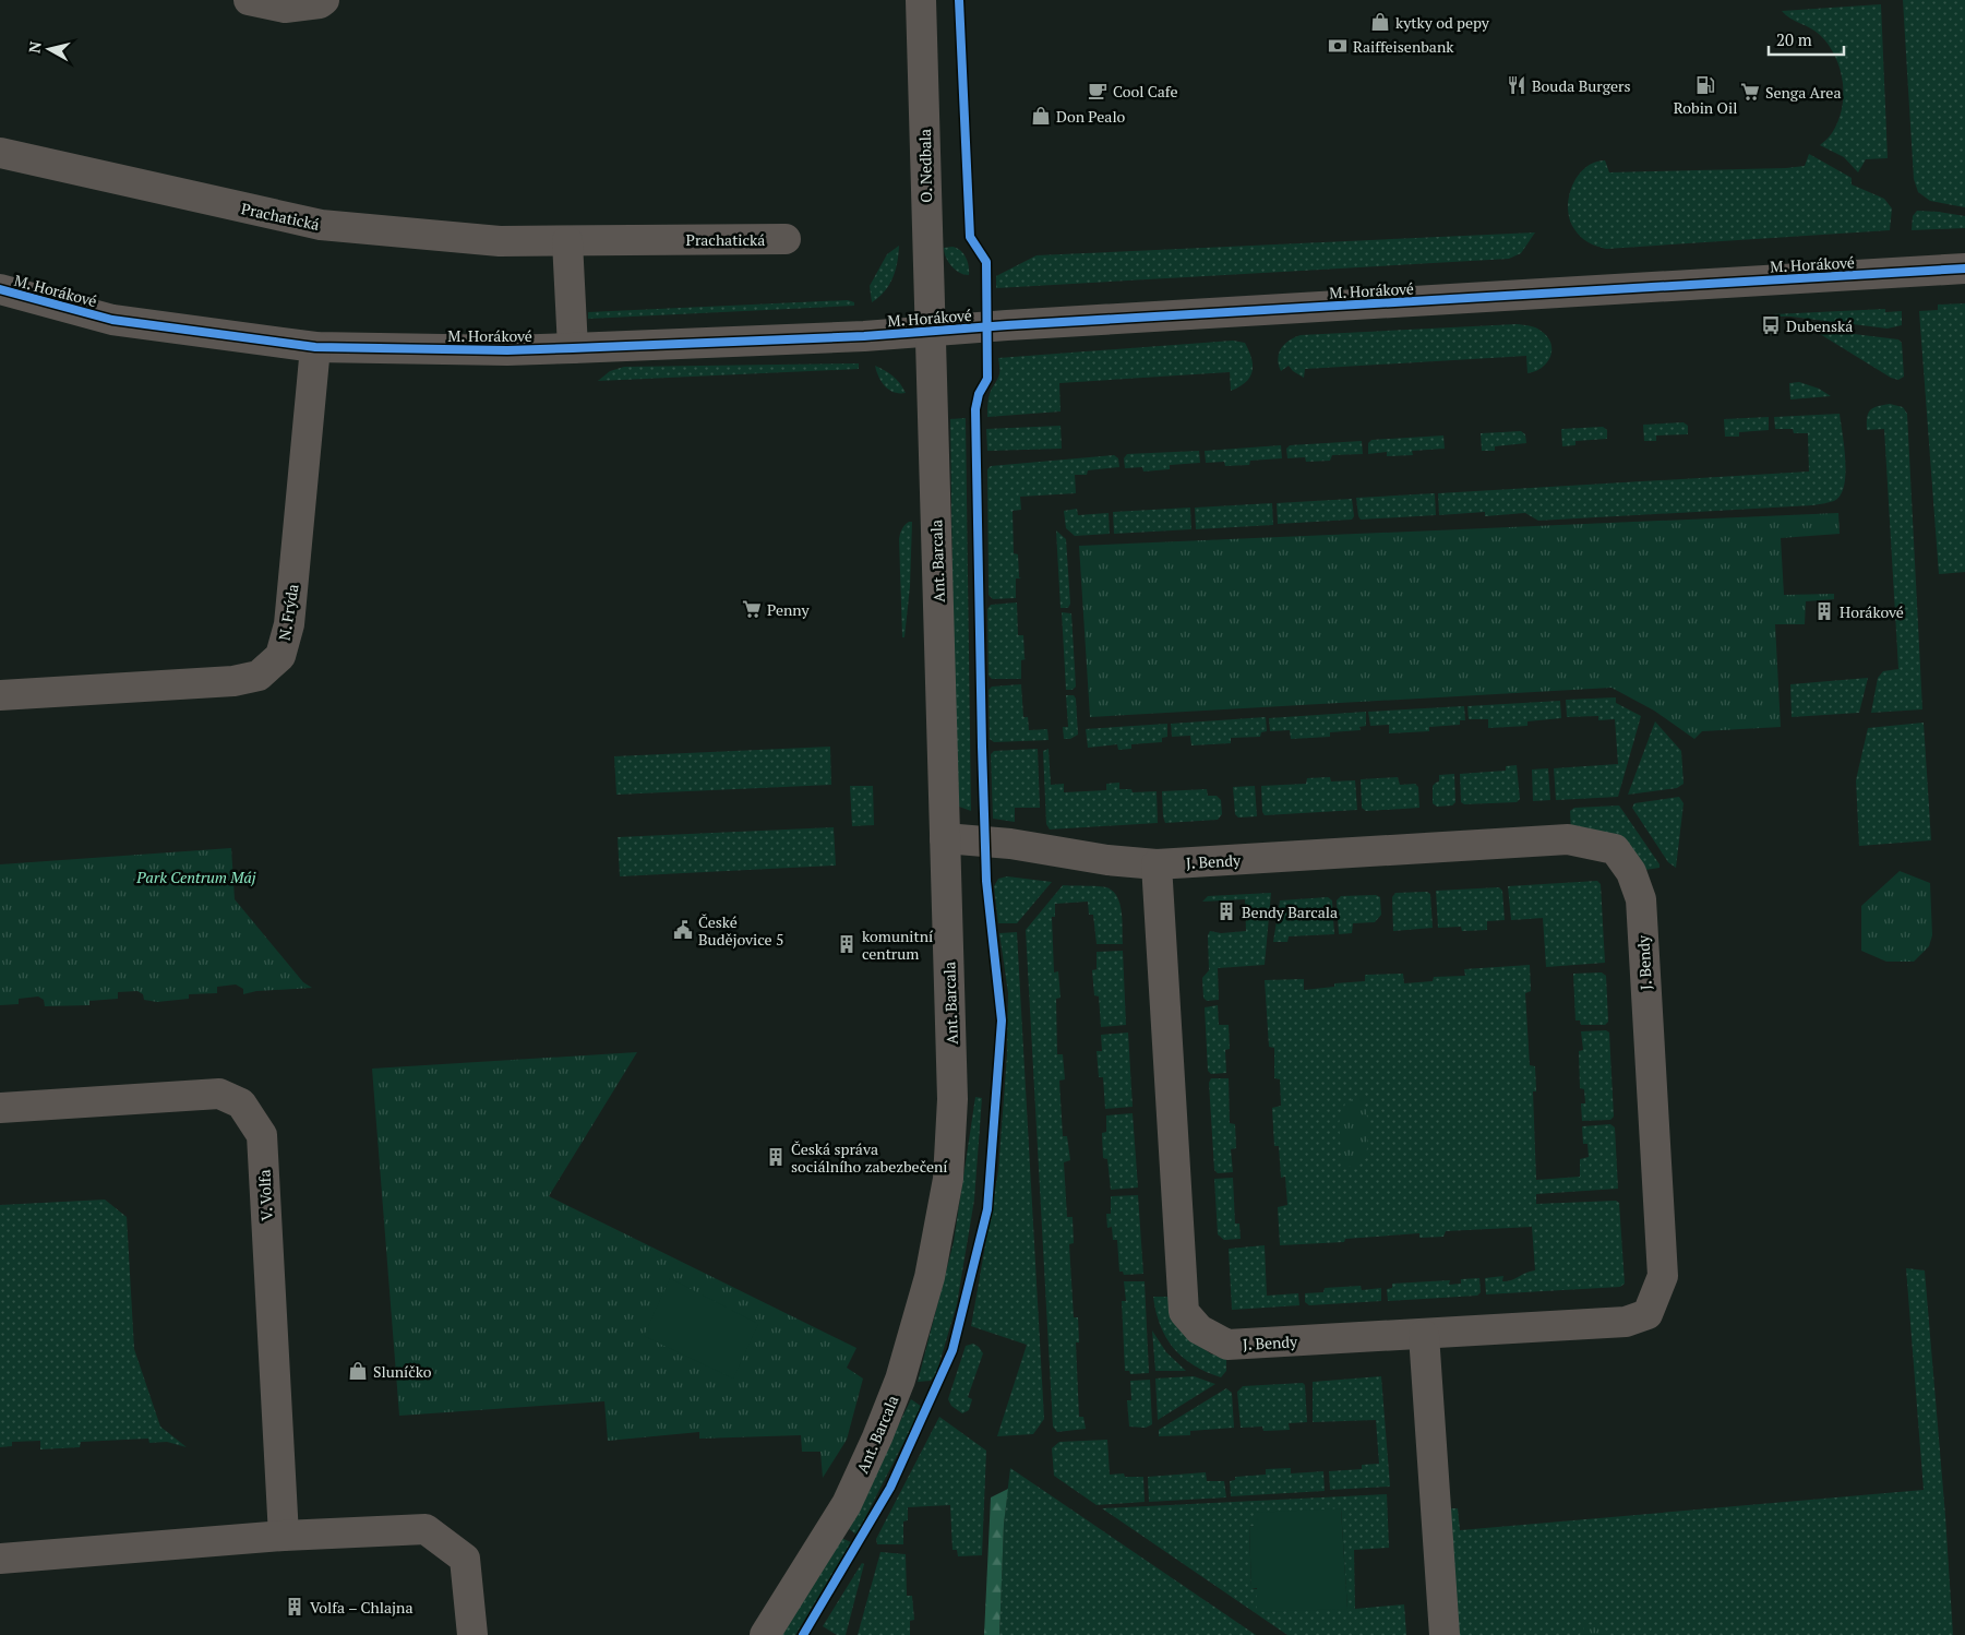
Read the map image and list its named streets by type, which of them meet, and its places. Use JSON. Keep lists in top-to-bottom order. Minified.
{"streets":{"street":["O. Nedbala","Prachatická","M. Horákové","Ant. Barcala","N. Frýda","J. Bendy","V. Volfa"]},"crossings":[["O. Nedbala","M. Horákové"],["O. Nedbala","Ant. Barcala"],["M. Horákové","Ant. Barcala"],["M. Horákové","N. Frýda"],["Ant. Barcala","J. Bendy"]],"parks":["Park Centrum Máj"],"places":{"shop":["kytky od pepy","Don Pealo","Sluníčko"],"bank":["Raiffeisenbank"],"restaurant":["Bouda Burgers"],"fuel station":["Robin Oil"],"cafe":["Cool Cafe"],"supermarket":["Senga Area","Penny"],"bus stop":["Dubenská"],"building":["Horákové","Bendy Barcala","komunitní centrum","Česká správa sociálního zabezbečení","Volfa – Chlajna"],"public building":["České Budějovice 5"]},"scale_bar":"20 m","north":"left"}
